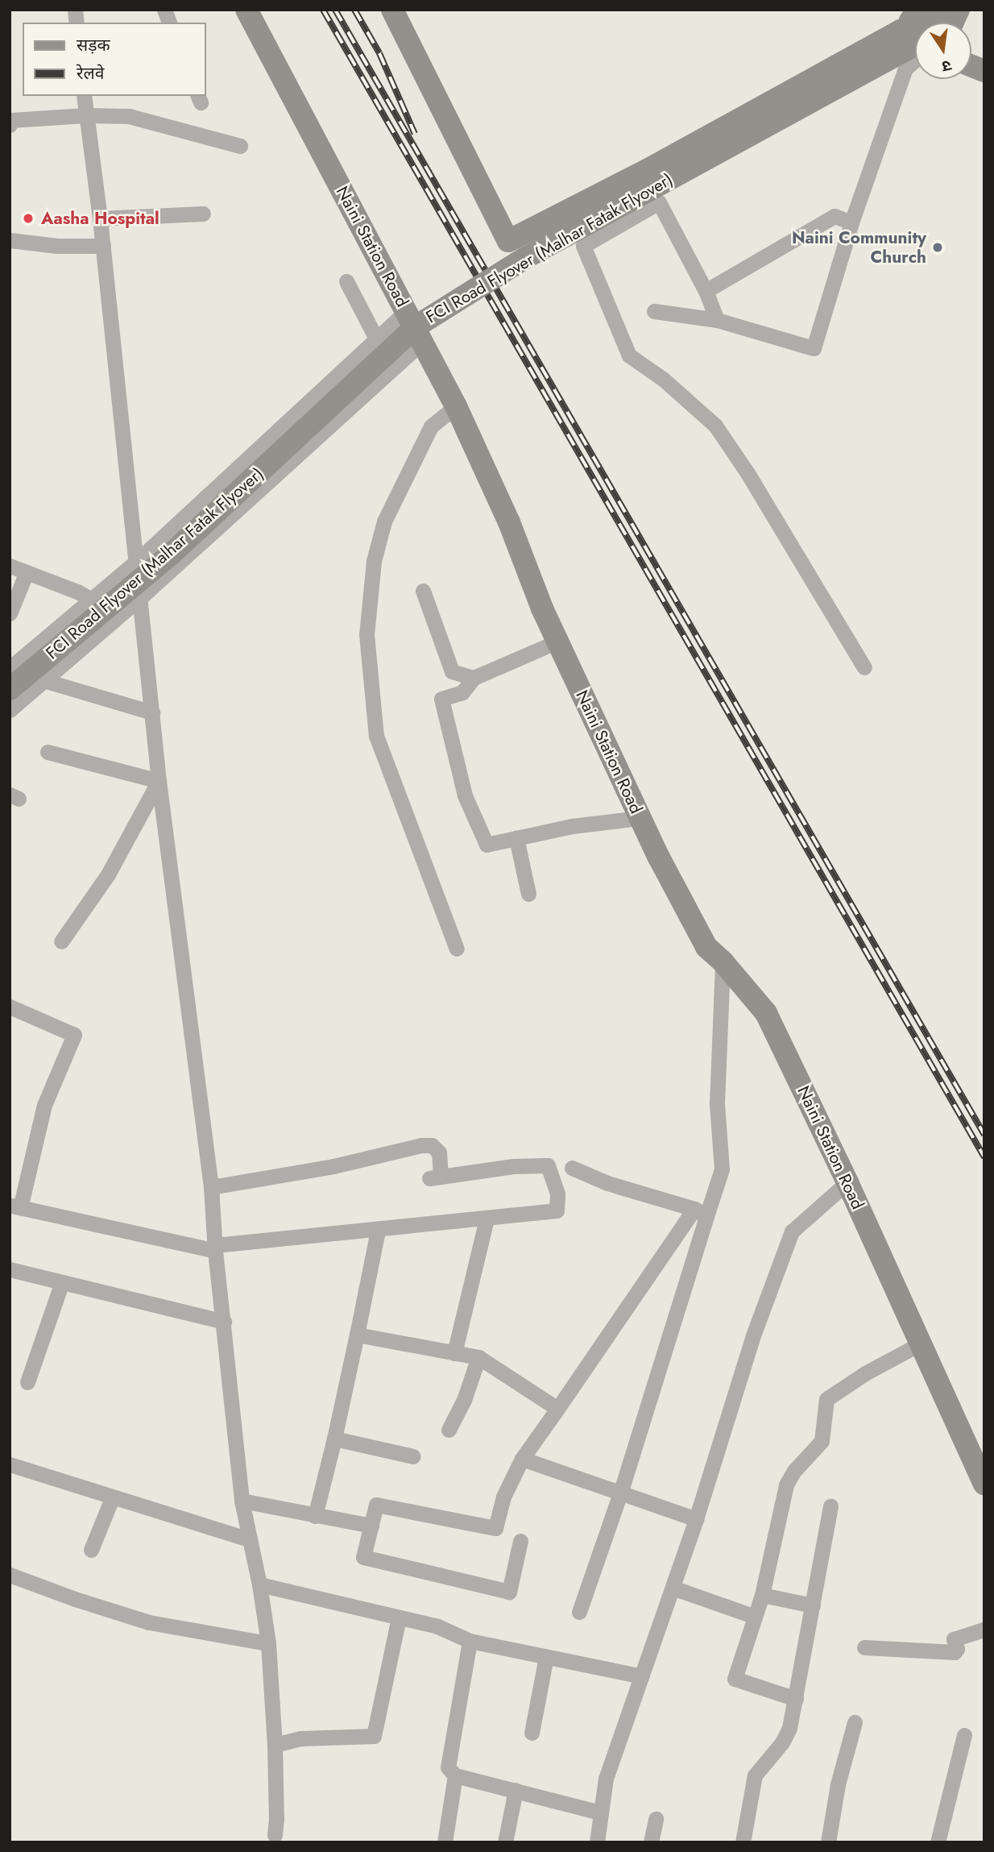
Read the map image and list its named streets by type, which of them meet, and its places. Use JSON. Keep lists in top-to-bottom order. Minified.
{"streets":{"street":["Naini Station Road","FCI Road Flyover (Malhar Fatak Flyover)"]},"places":["Aasha Hospital","Naini Community Church"],"legend":["सड़क","रेलवे"],"north":"bottom"}
